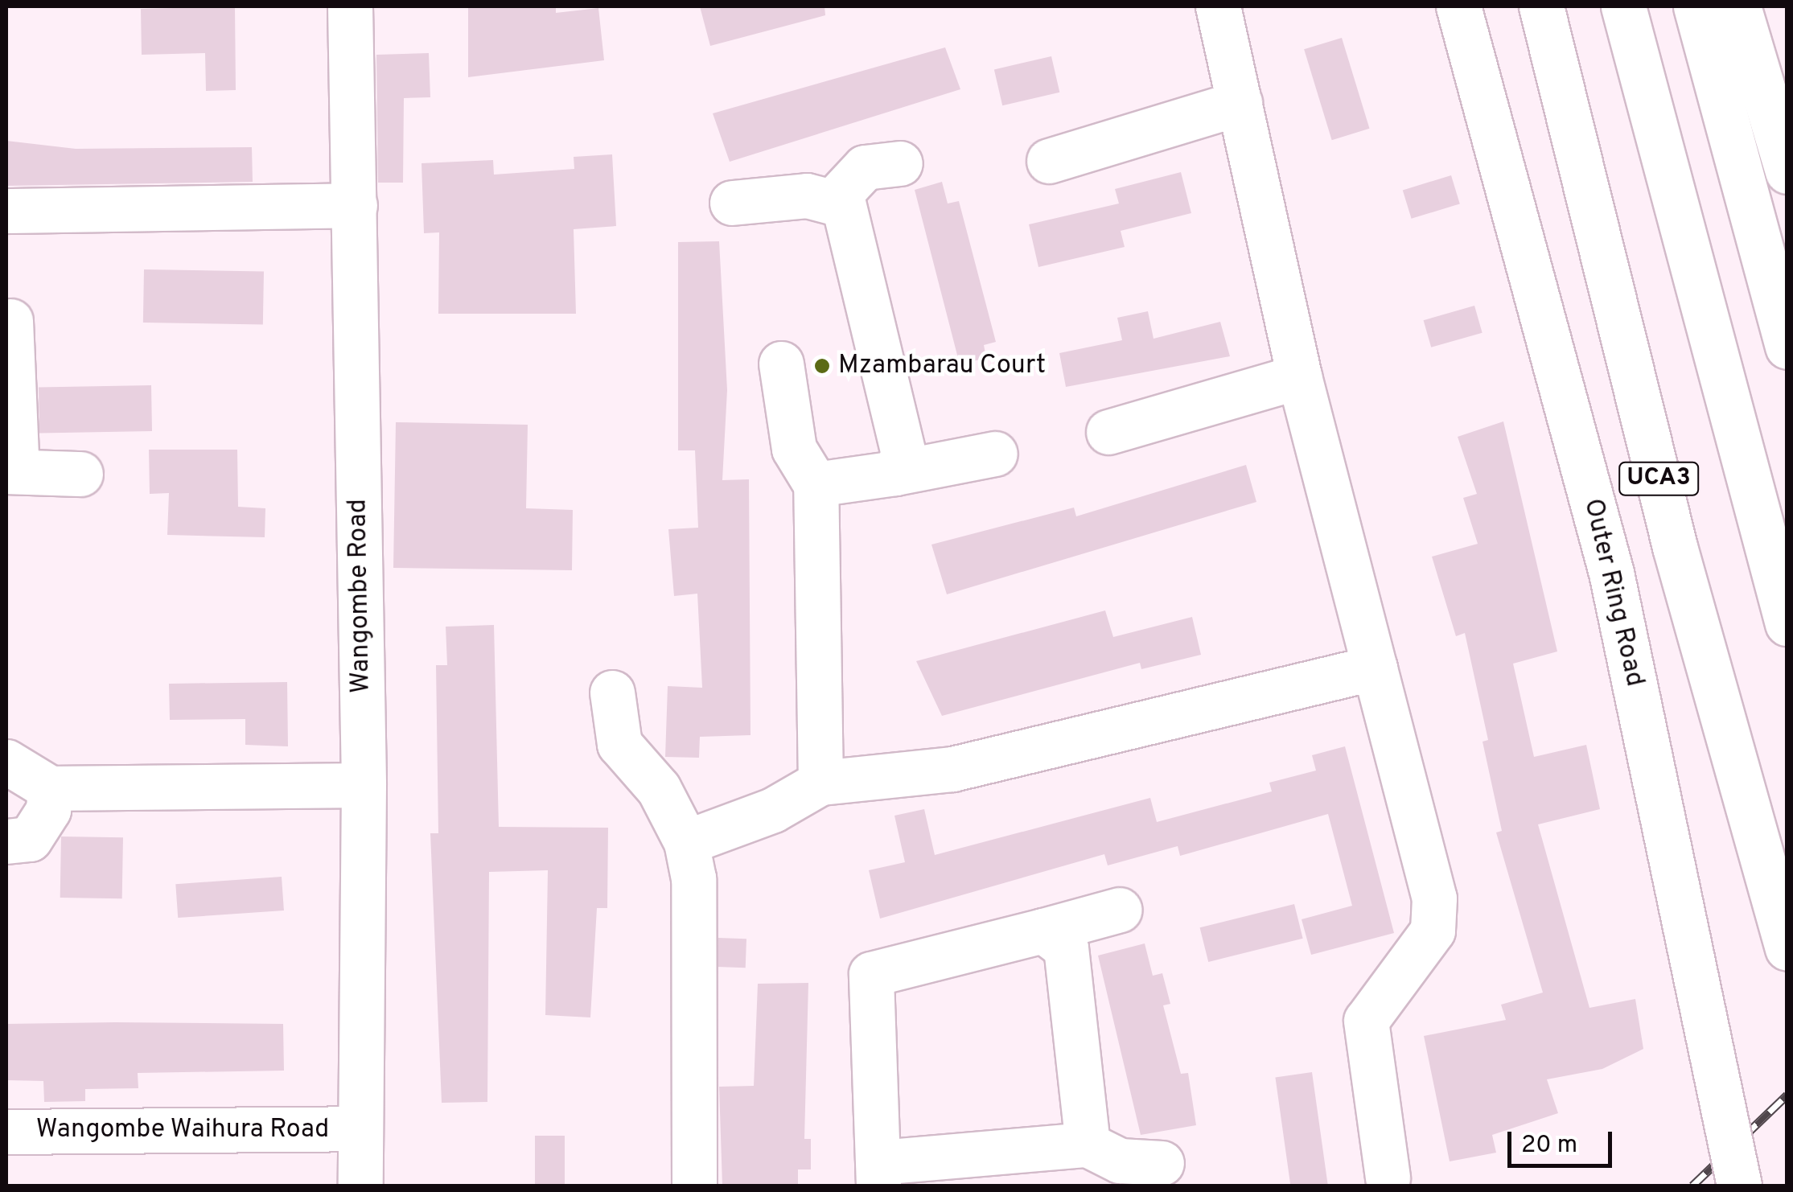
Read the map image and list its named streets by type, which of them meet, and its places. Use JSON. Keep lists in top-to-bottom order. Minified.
{"streets":{"street":["UCA3","Outer Ring Road","Wangombe Road","Wangombe Waihura Road"]},"crossings":[["Wangombe Road","Wangombe Waihura Road"]],"places":["Mzambarau Court"],"scale_bar":"20 m"}
